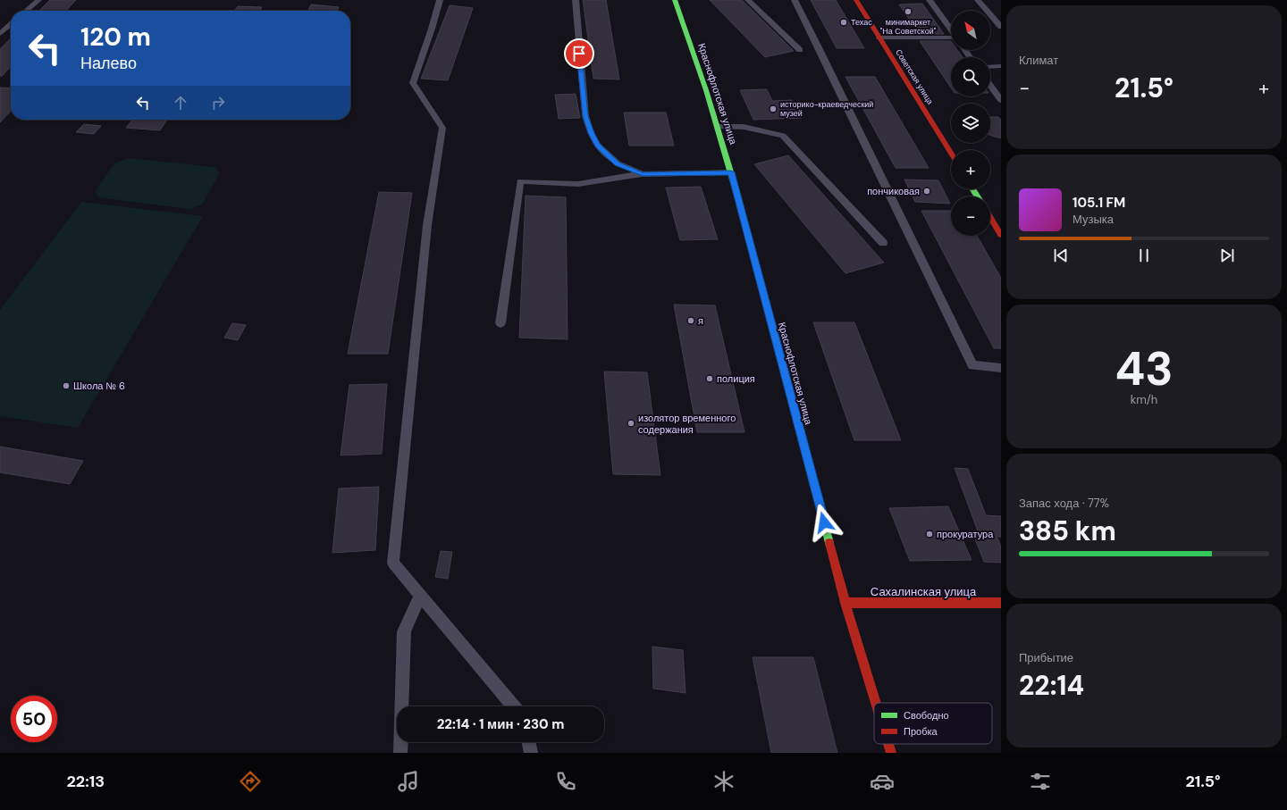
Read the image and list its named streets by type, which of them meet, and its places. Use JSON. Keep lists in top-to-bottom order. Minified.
{"streets":{"main road":["Советская улица","Краснофлотская улица","Сахалинская улица"]},"crossings":[["Краснофлотская улица","Сахалинская улица"]],"places":["минимаркет \"На Советской\"","Техас","историко-краеведческий музей","пончиковая","я","полиция","Школа № 6","изолятор временного содержания","прокуратура"],"legend":["Свободно","Пробка"],"north":"top left","page":{"tile":["Климат",["43","km/h"],["Запас хода · 77%","385 km"],["Прибытие","22:14"]],"map_buttons":["+","−"],"turn":["120 m","Налево"],"heat":["−","21.5°","+"],"song":["105.1 FM","Музыка"],"limit":"50","trip":"22:14 · 1 мин · 230 m","tabs":["22:13","21.5°"]}}
